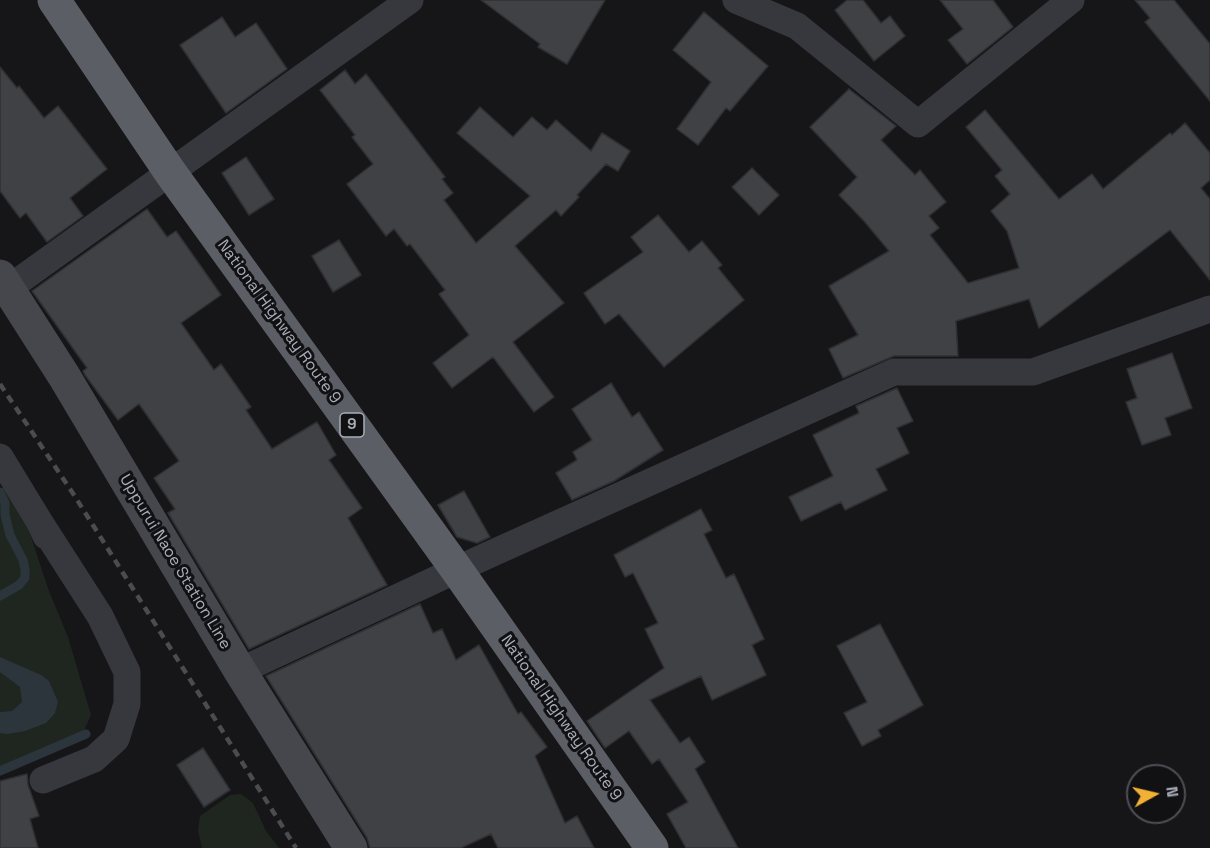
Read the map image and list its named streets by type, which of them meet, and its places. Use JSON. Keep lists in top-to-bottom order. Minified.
{"streets":{"highway":["National Highway Route 9","9"],"main road":["Uppurui Naoe Station Line"]},"north":"right"}
